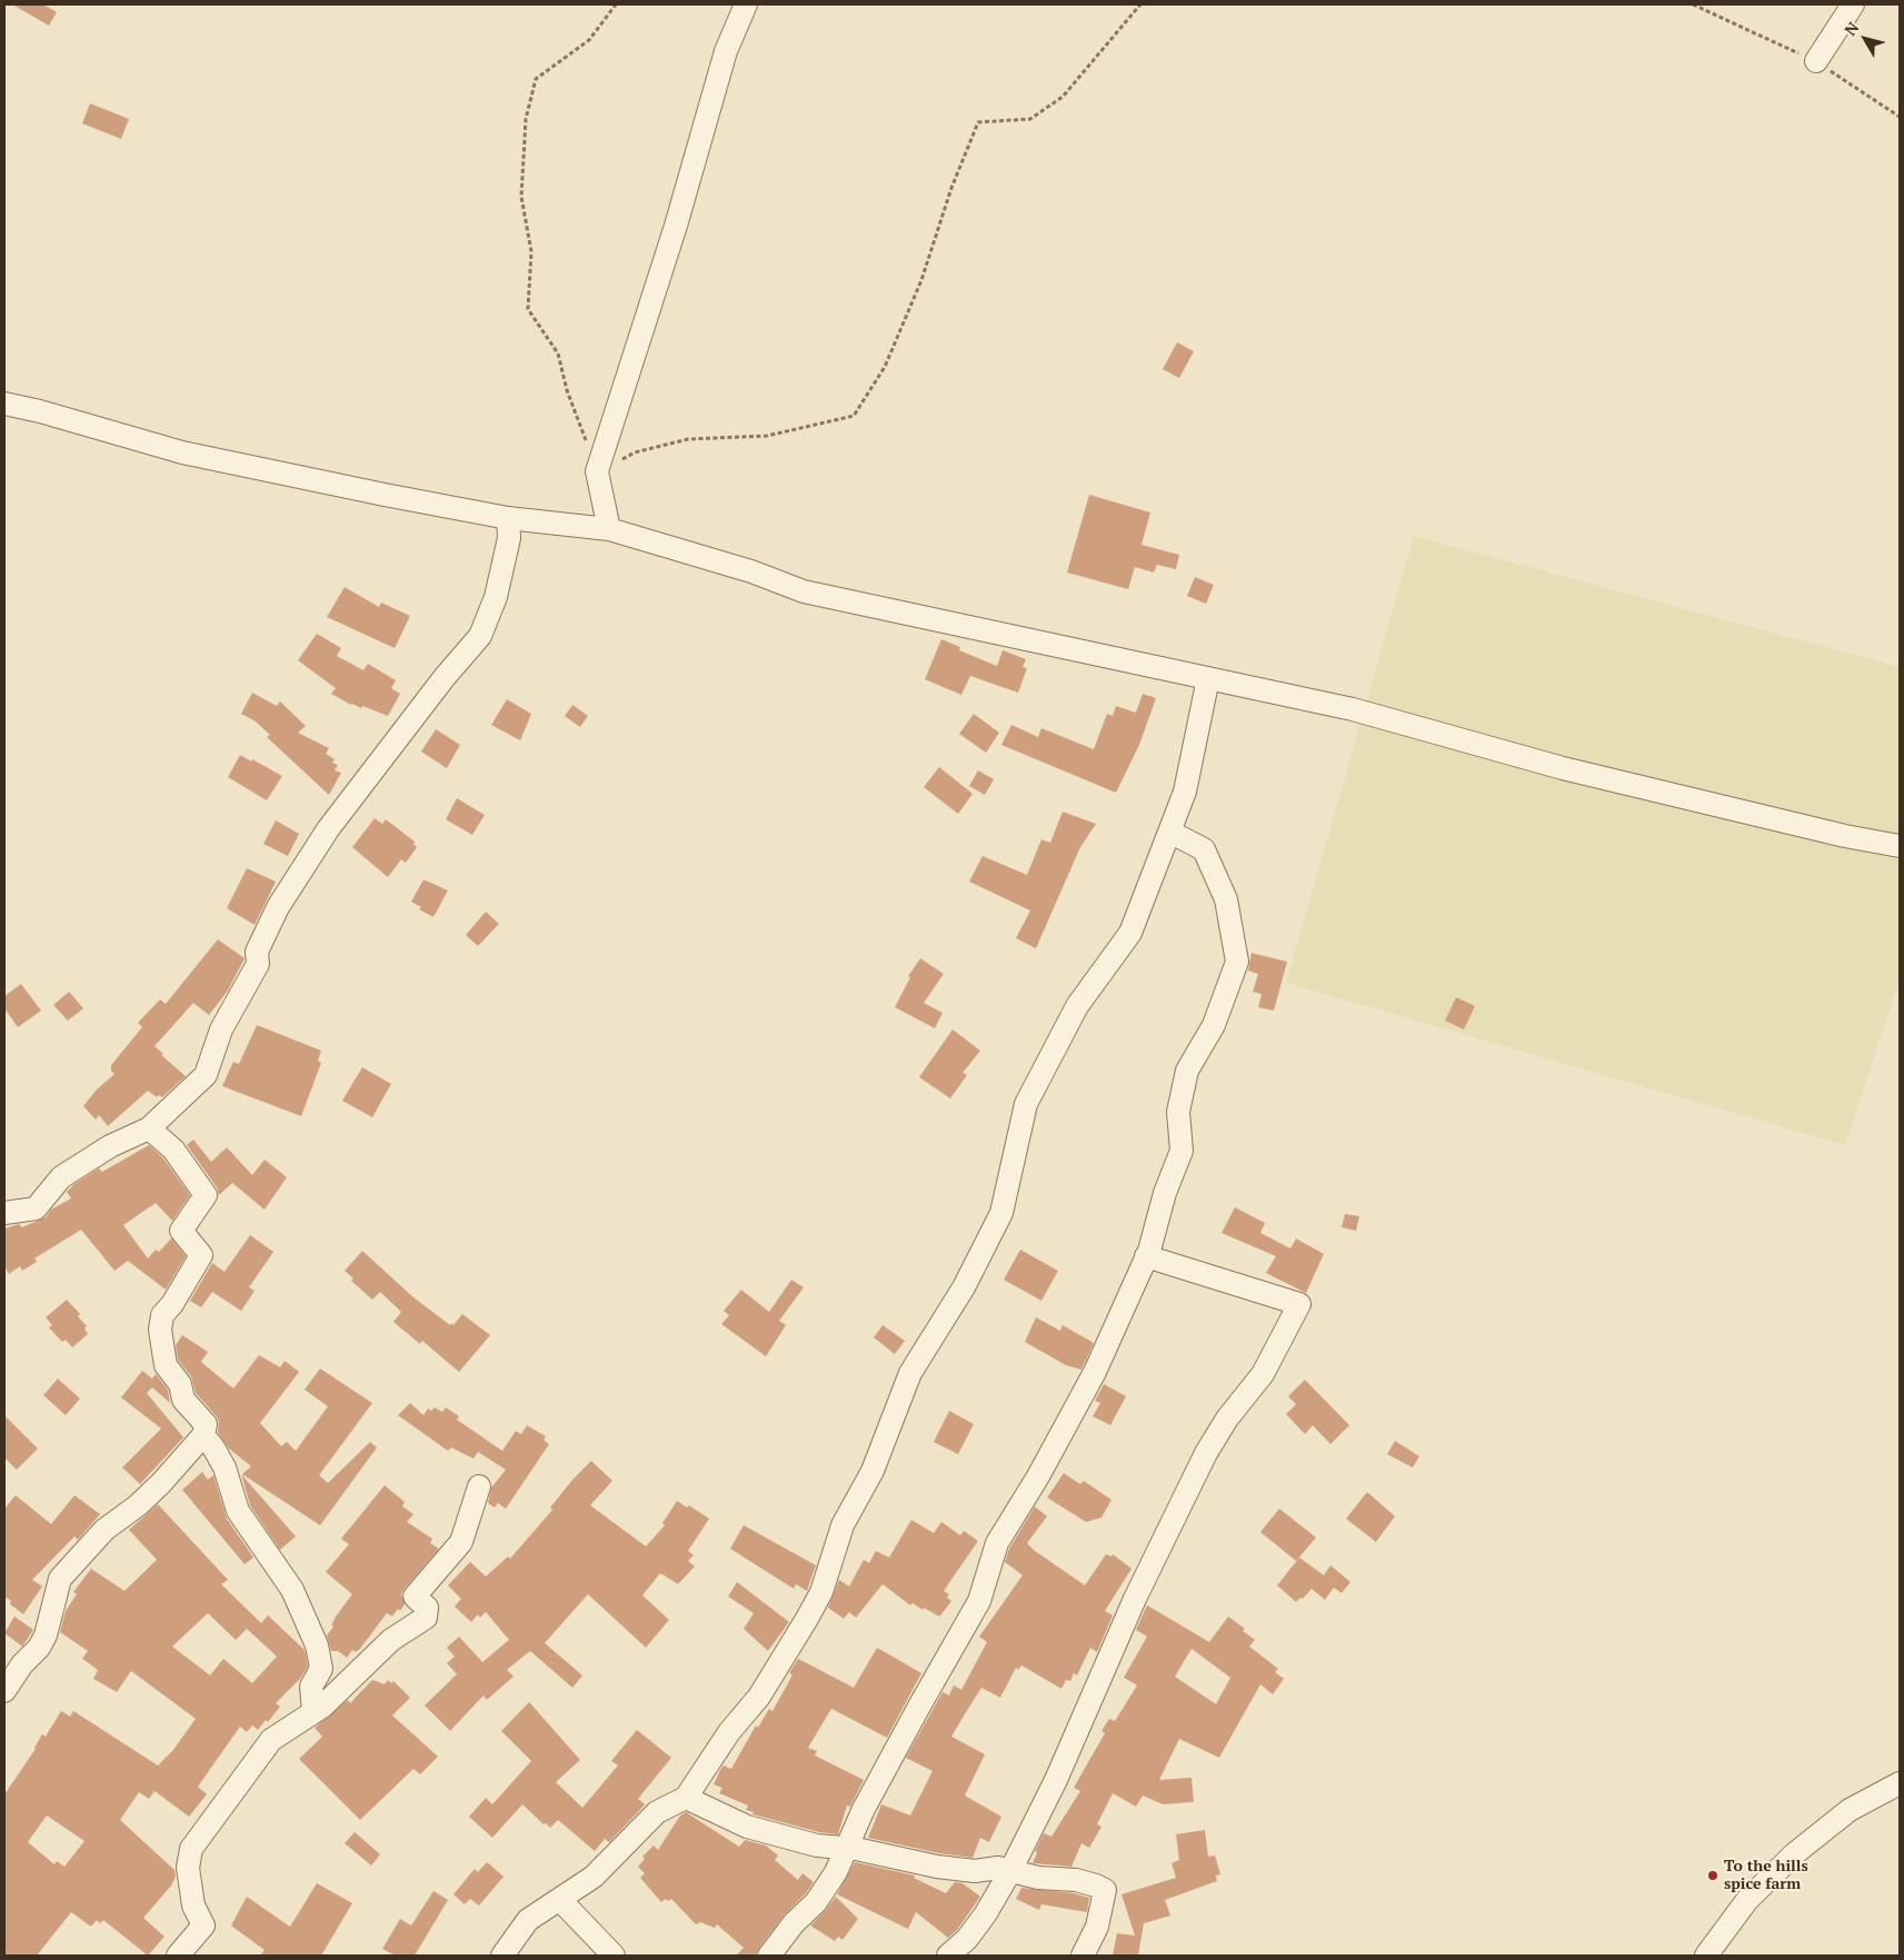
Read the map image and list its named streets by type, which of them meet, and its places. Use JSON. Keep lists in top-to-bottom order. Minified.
{"places":["To the hills spice farm"],"north":"top left"}
